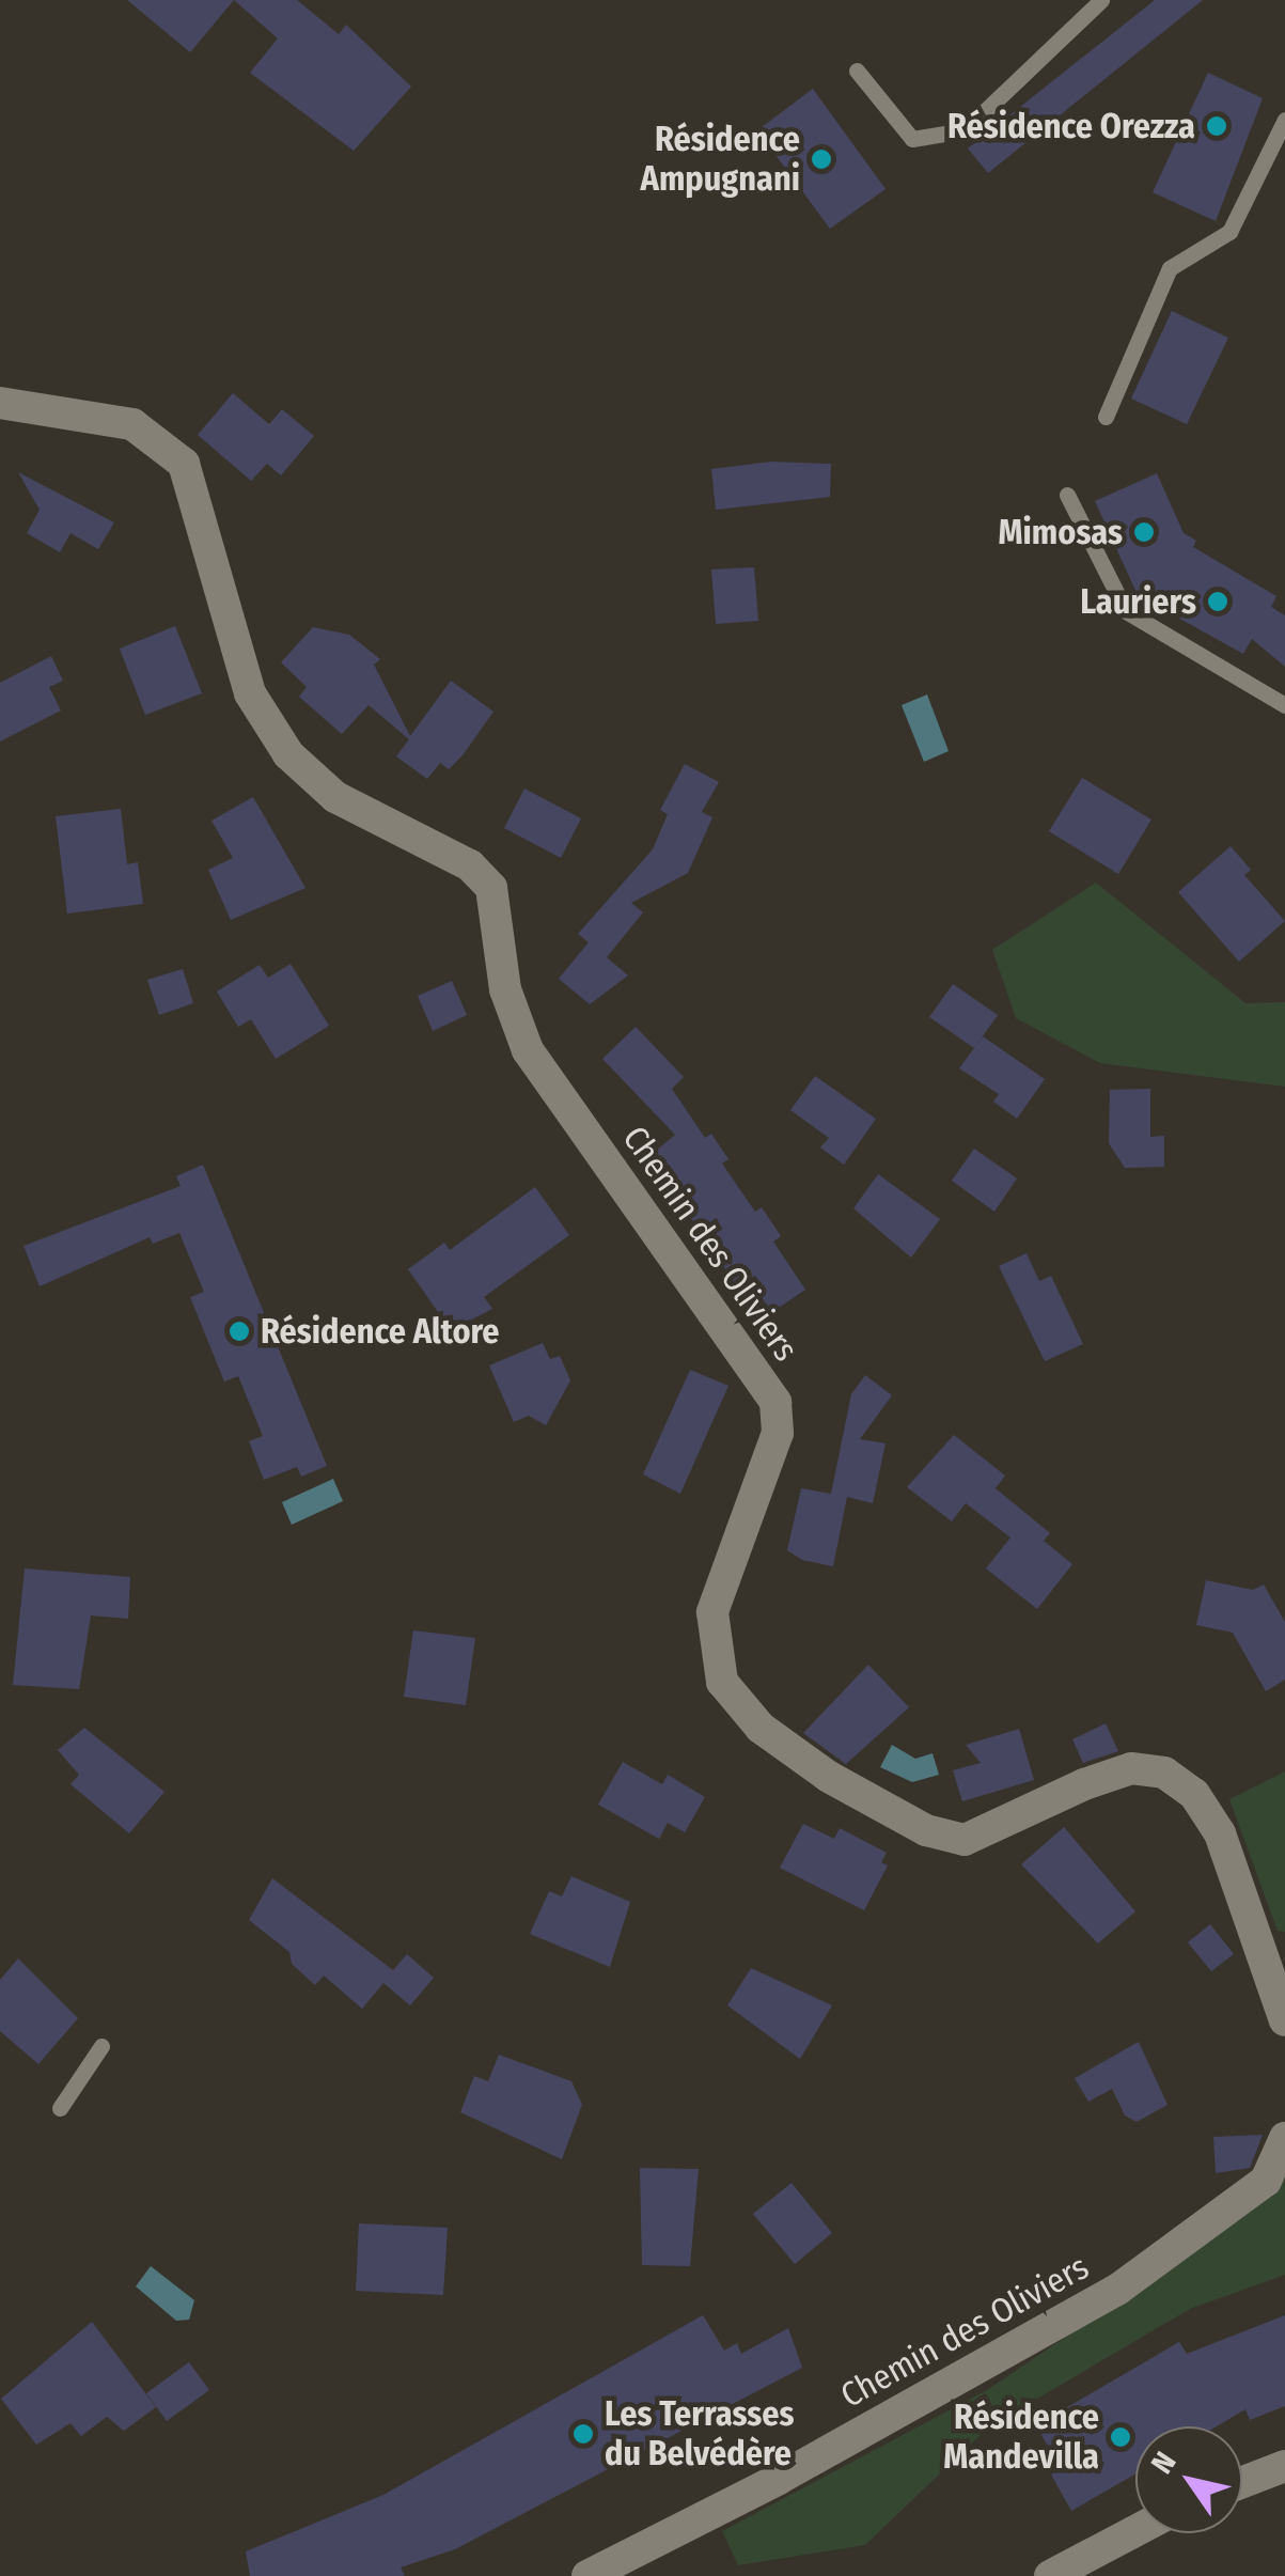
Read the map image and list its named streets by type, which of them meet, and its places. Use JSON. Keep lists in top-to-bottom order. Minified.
{"streets":{"street":["Chemin des Oliviers"]},"places":["Résidence Orezza","Résidence Ampugnani","Mimosas","Lauriers","Résidence Altore","Les Terrasses du Belvédère","Résidence Mandevilla"],"north":"top left"}
